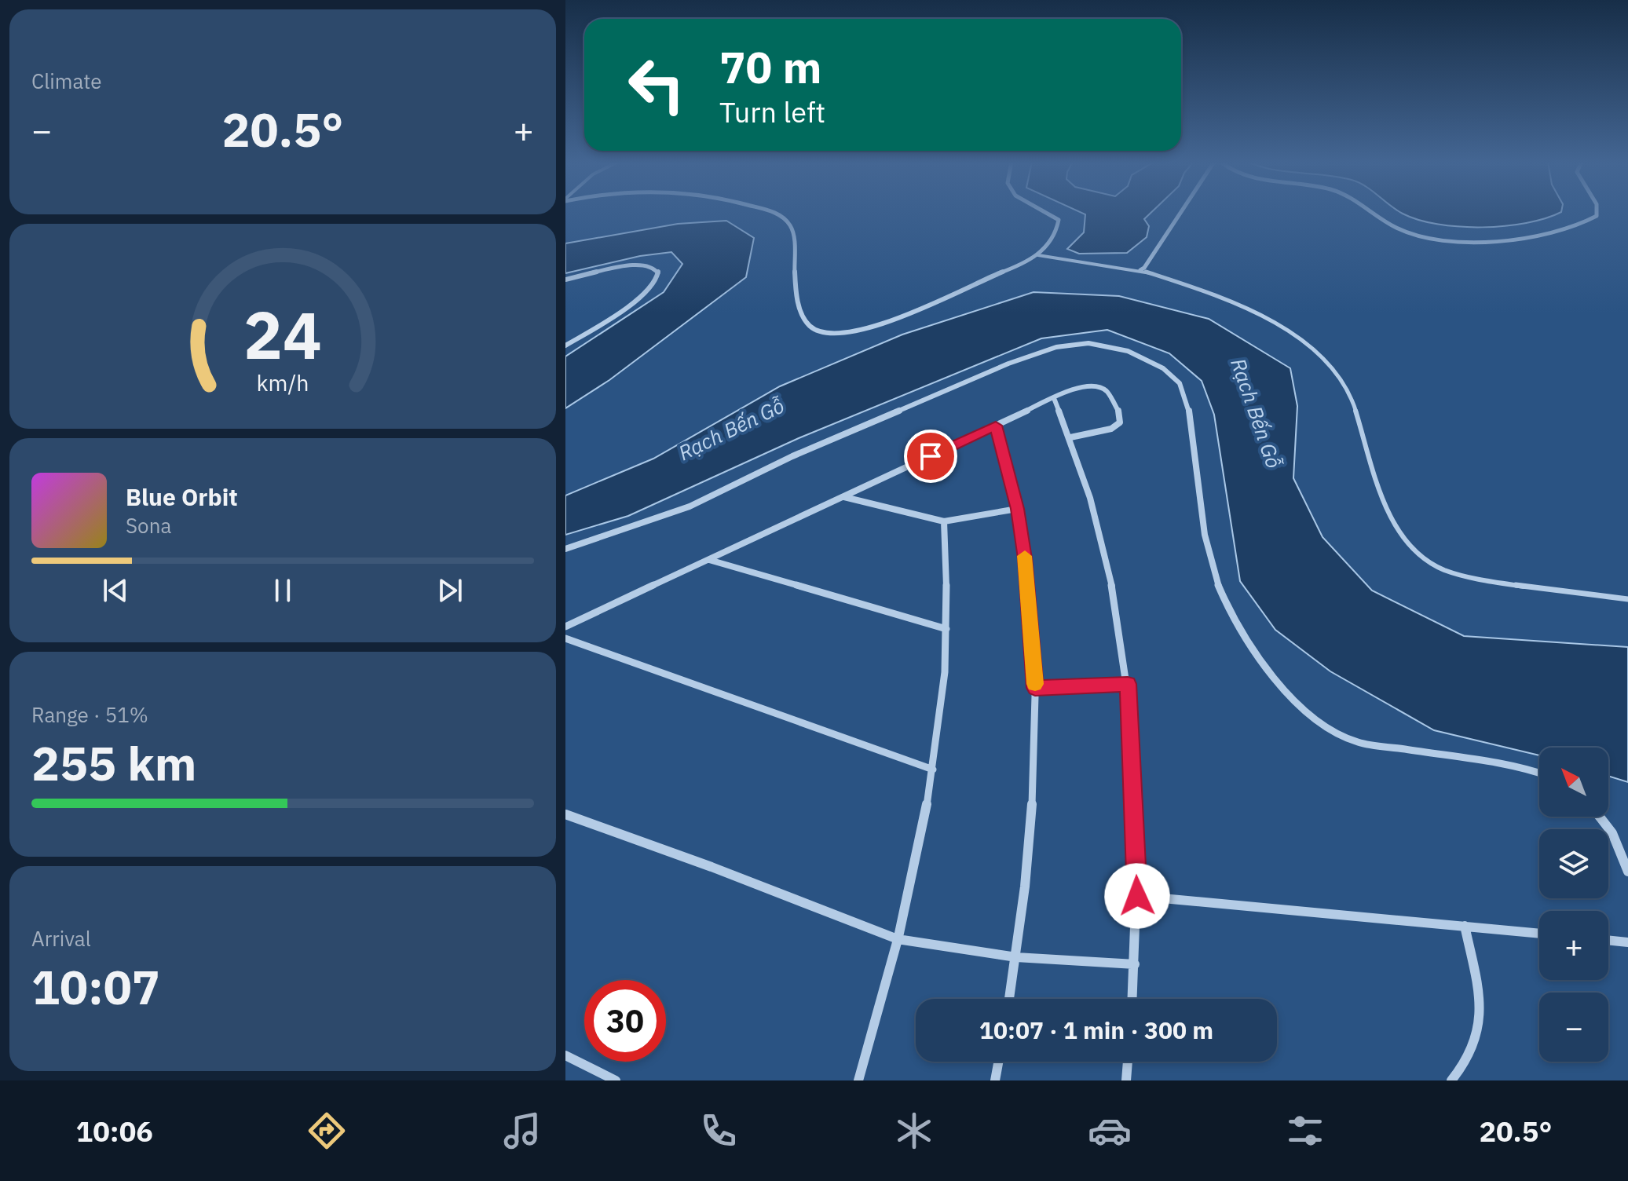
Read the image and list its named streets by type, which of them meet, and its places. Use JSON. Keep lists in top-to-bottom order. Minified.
{"water":["Rạch Bến Gỗ"],"north":"top left","page":{"tile":["Climate",["Range · 51%","255 km"],["Arrival","10:07"]],"turn":["70 m","Turn left"],"heat":["−","20.5°","+"],"song":["Blue Orbit","Sona"],"map_buttons":["+","−"],"limit":"30","trip":"10:07 · 1 min · 300 m","tabs":["10:06","20.5°"],"gauge":["24","km/h"]}}
